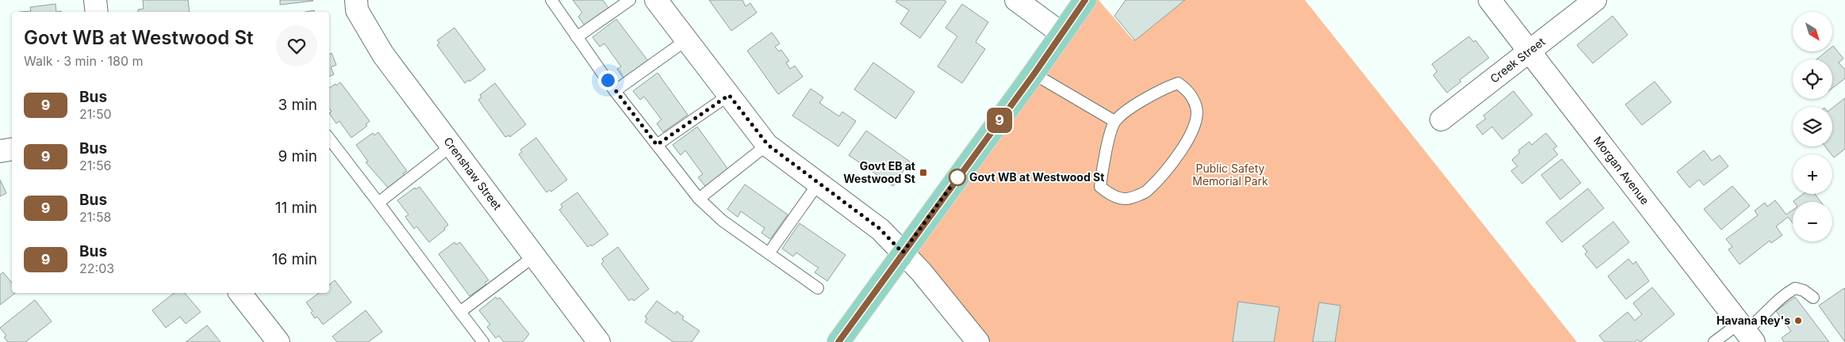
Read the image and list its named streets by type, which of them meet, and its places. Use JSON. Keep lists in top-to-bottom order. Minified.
{"streets":{"street":["Creek Street","Morgan Avenue","Crenshaw Street"]},"crossings":[["Creek Street","Morgan Avenue"]],"parks":["Public Safety Memorial Park"],"places":{"transit":["Govt EB at Westwood St"],"other":["Govt WB at Westwood St","Havana Rey's"]},"lines":["bus line 9"],"north":"bottom right","page":{"on_map":"9","map_buttons":["+","−"],"heading":["Govt WB at Westwood St","Walk · 3 min · 180 m"],"list":[{"mark":"9","name":"Bus","note":"21:50","value":"3 min"},{"mark":"9","name":"Bus","note":"21:56","value":"9 min"},{"mark":"9","name":"Bus","note":"21:58","value":"11 min"},{"mark":"9","name":"Bus","note":"22:03","value":"16 min"}]}}
